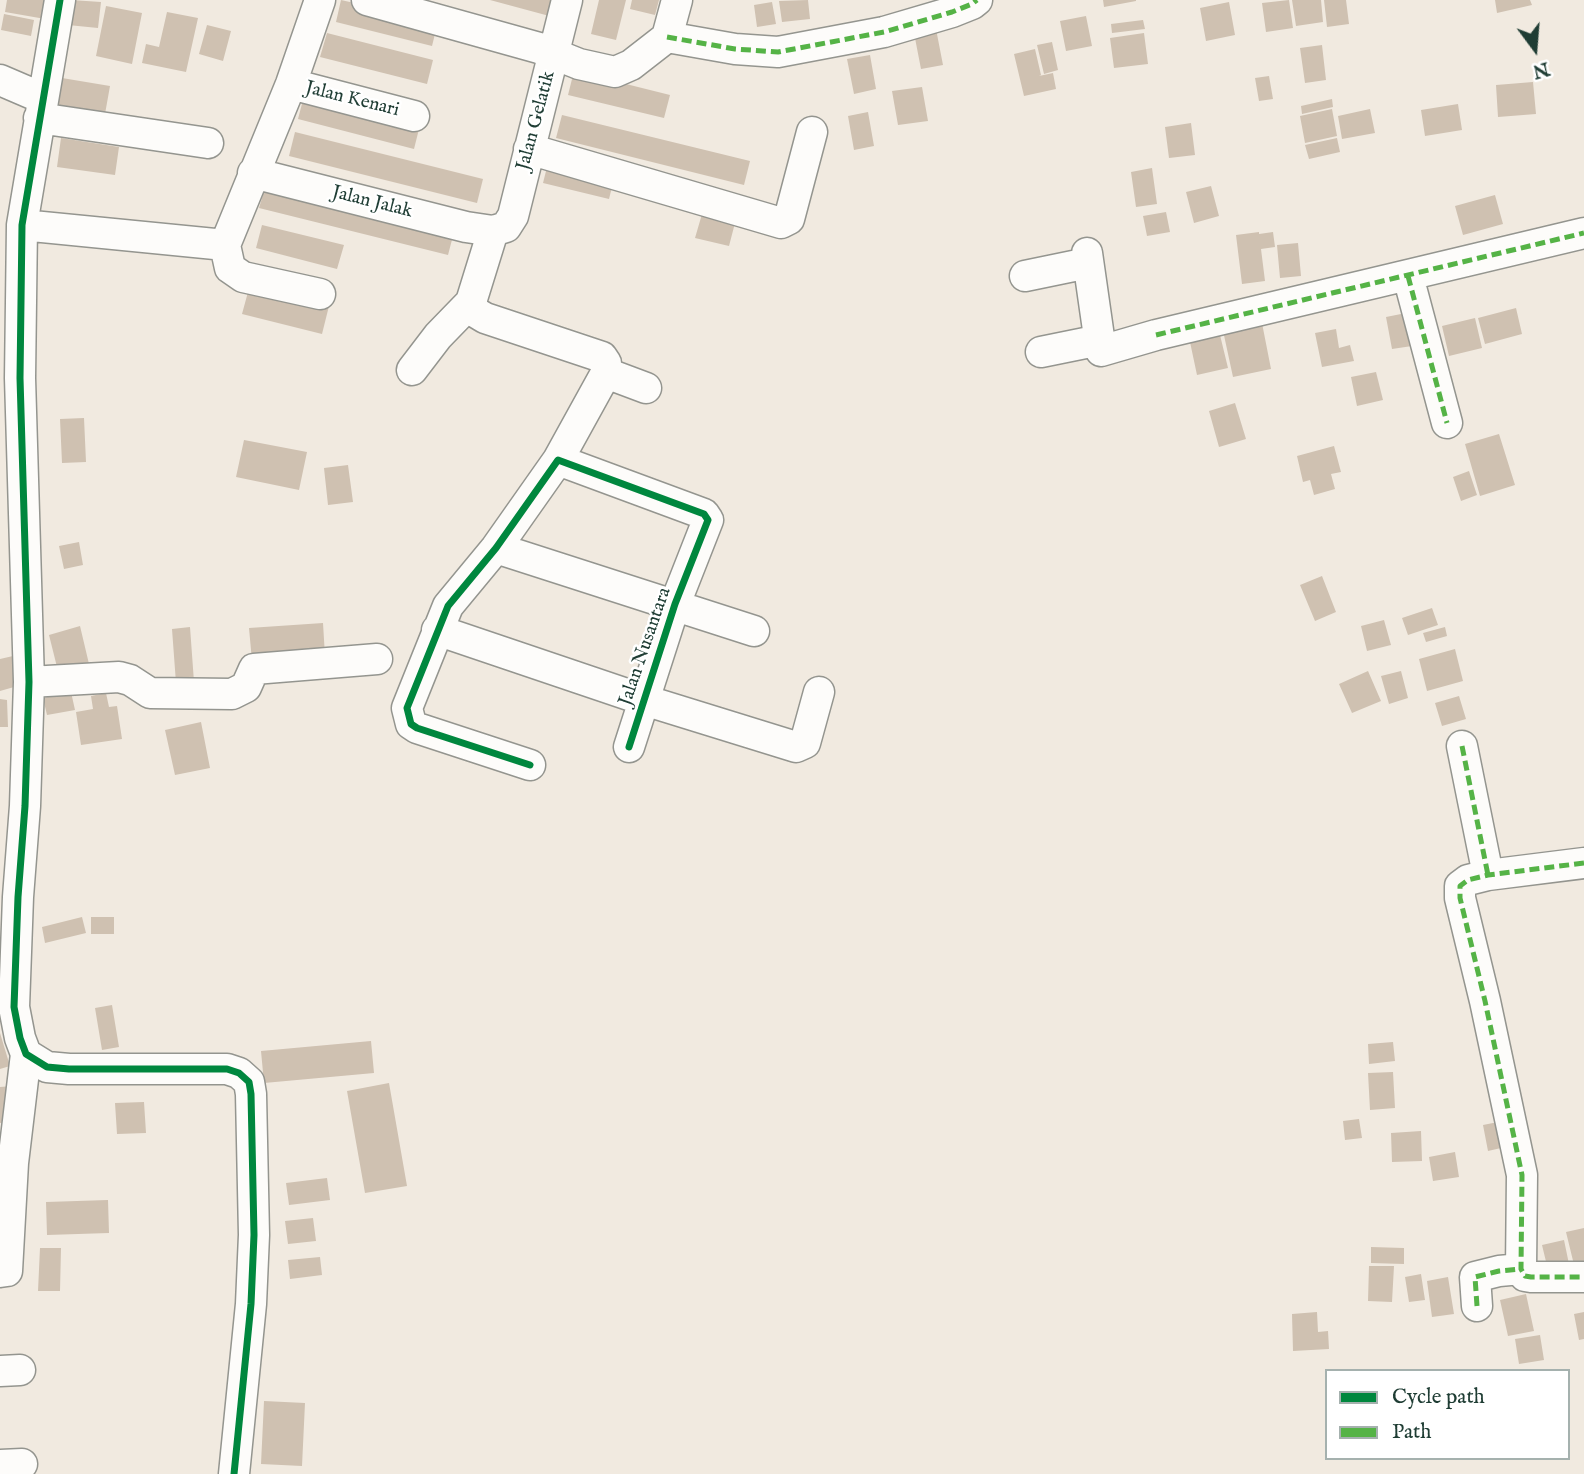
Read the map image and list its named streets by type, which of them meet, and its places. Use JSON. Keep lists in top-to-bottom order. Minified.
{"streets":{"street":["Jalan Kenari","Jalan Gelatik","Jalan Jalak","Jalan Nusantara"]},"crossings":[["Jalan Gelatik","Jalan Jalak"]],"legend":["Cycle path","Path"],"north":"bottom"}
